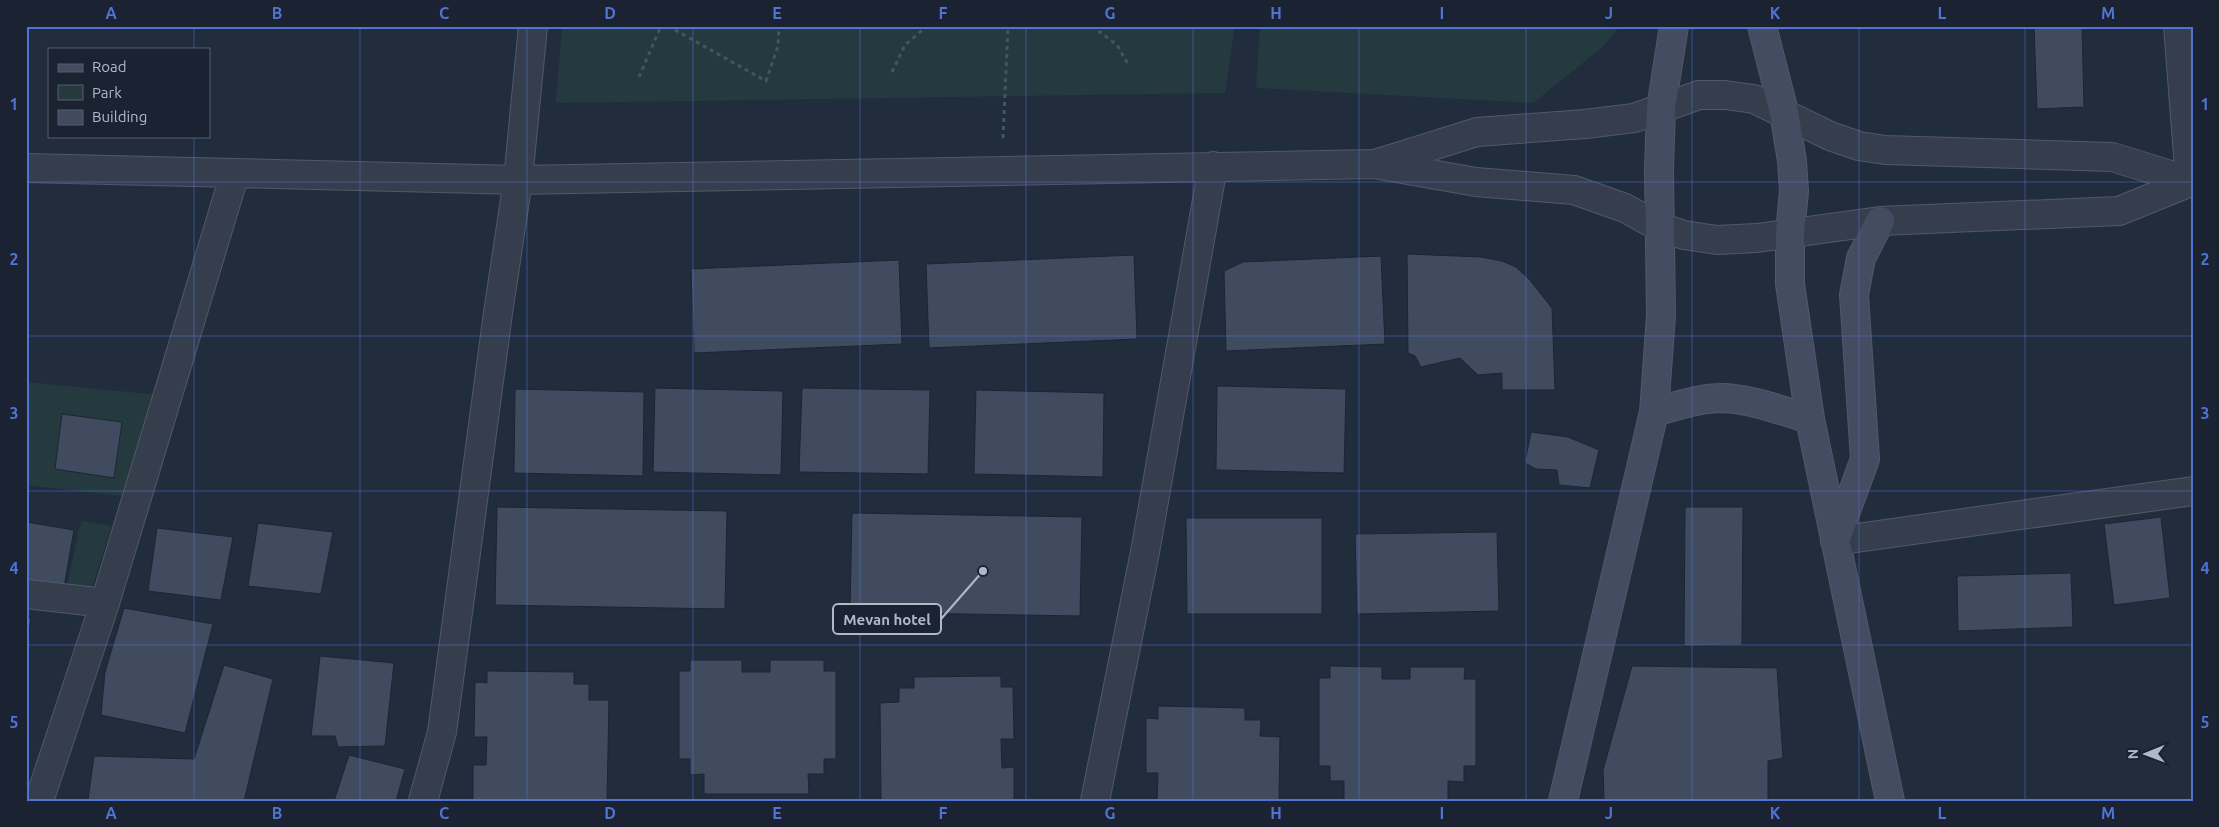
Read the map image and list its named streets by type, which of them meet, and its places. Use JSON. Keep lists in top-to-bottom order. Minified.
{"places":["Mevan hotel"],"legend":["Road","Park","Building"],"north":"left","grid":{"columns":["A","B","C","D","E","F","G","H","I","J","K","L","M"],"rows":["1","2","3","4","5"]}}
